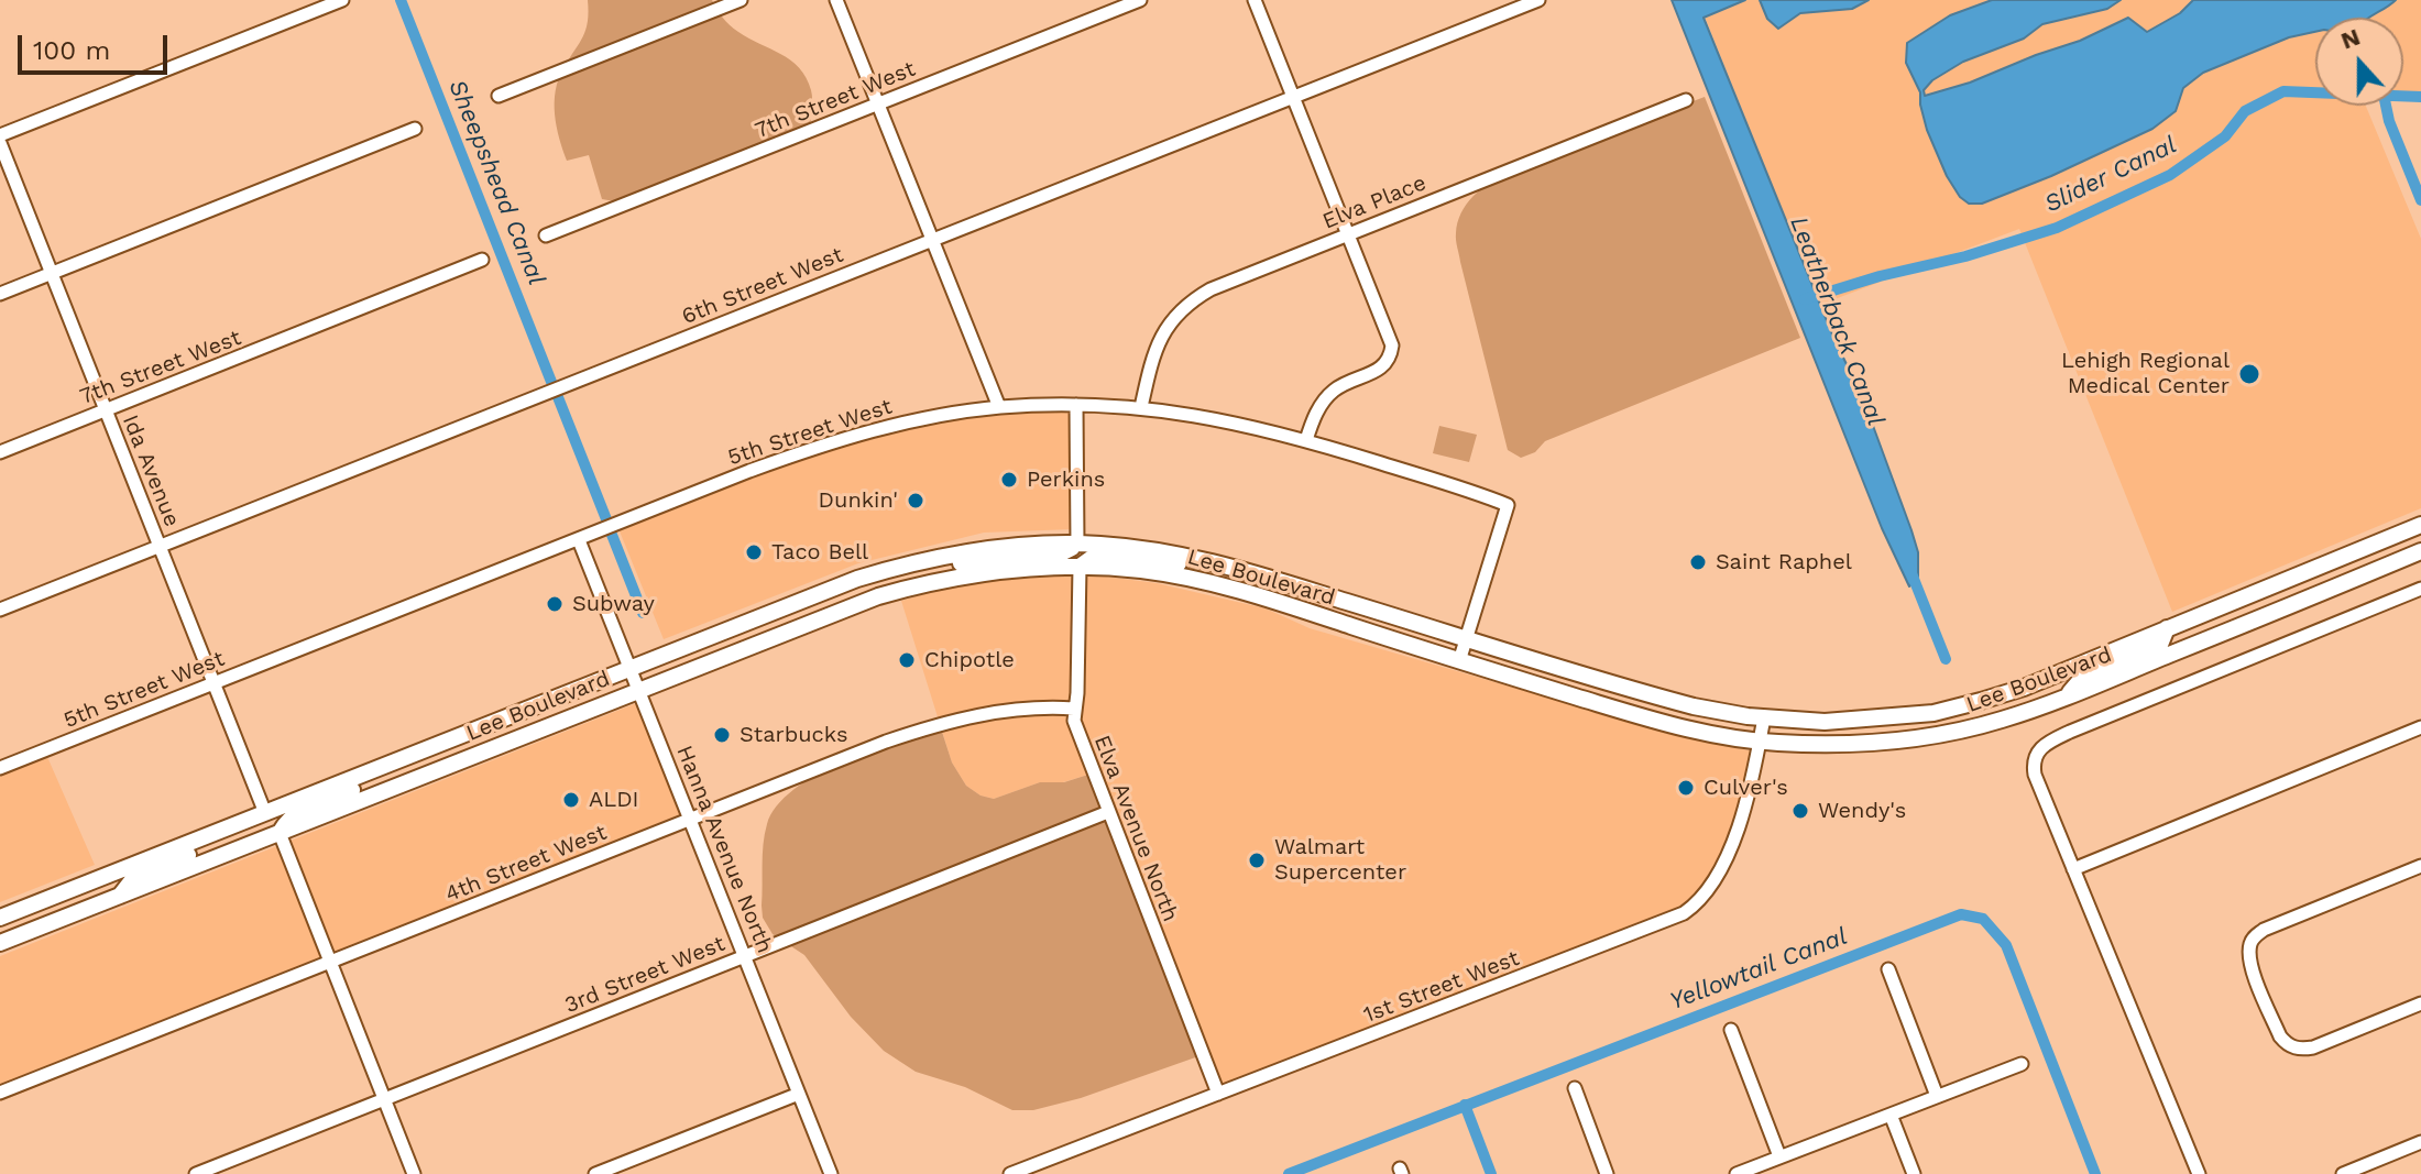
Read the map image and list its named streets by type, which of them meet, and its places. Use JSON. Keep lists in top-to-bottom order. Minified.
{"streets":{"main road":["Lee Boulevard"],"street":["7th Street West","Elva Place","6th Street West","5th Street West","Ida Avenue","Elva Avenue North","Hanna Avenue North","4th Street West","3rd Street West","1st Street West"]},"crossings":[["7th Street West","Ida Avenue"],["Elva Place","5th Street West"],["6th Street West","Ida Avenue"],["5th Street West","Ida Avenue"],["5th Street West","Lee Boulevard"],["5th Street West","Hanna Avenue North"],["Ida Avenue","Lee Boulevard"],["Lee Boulevard","Elva Avenue North"],["Lee Boulevard","Hanna Avenue North"],["Lee Boulevard","1st Street West"],["Elva Avenue North","4th Street West"],["Elva Avenue North","3rd Street West"],["Elva Avenue North","1st Street West"],["Hanna Avenue North","4th Street West"],["Hanna Avenue North","3rd Street West"]],"water":["Slider Canal","Sheepshead Canal","Leatherback Canal","Yellowtail Canal"],"places":["Lehigh Regional Medical Center","Perkins","Dunkin'","Taco Bell","Saint Raphel","Subway","Chipotle","Starbucks","Culver's","ALDI","Wendy's","Walmart Supercenter"],"scale_bar":"100 m","north":"top"}
